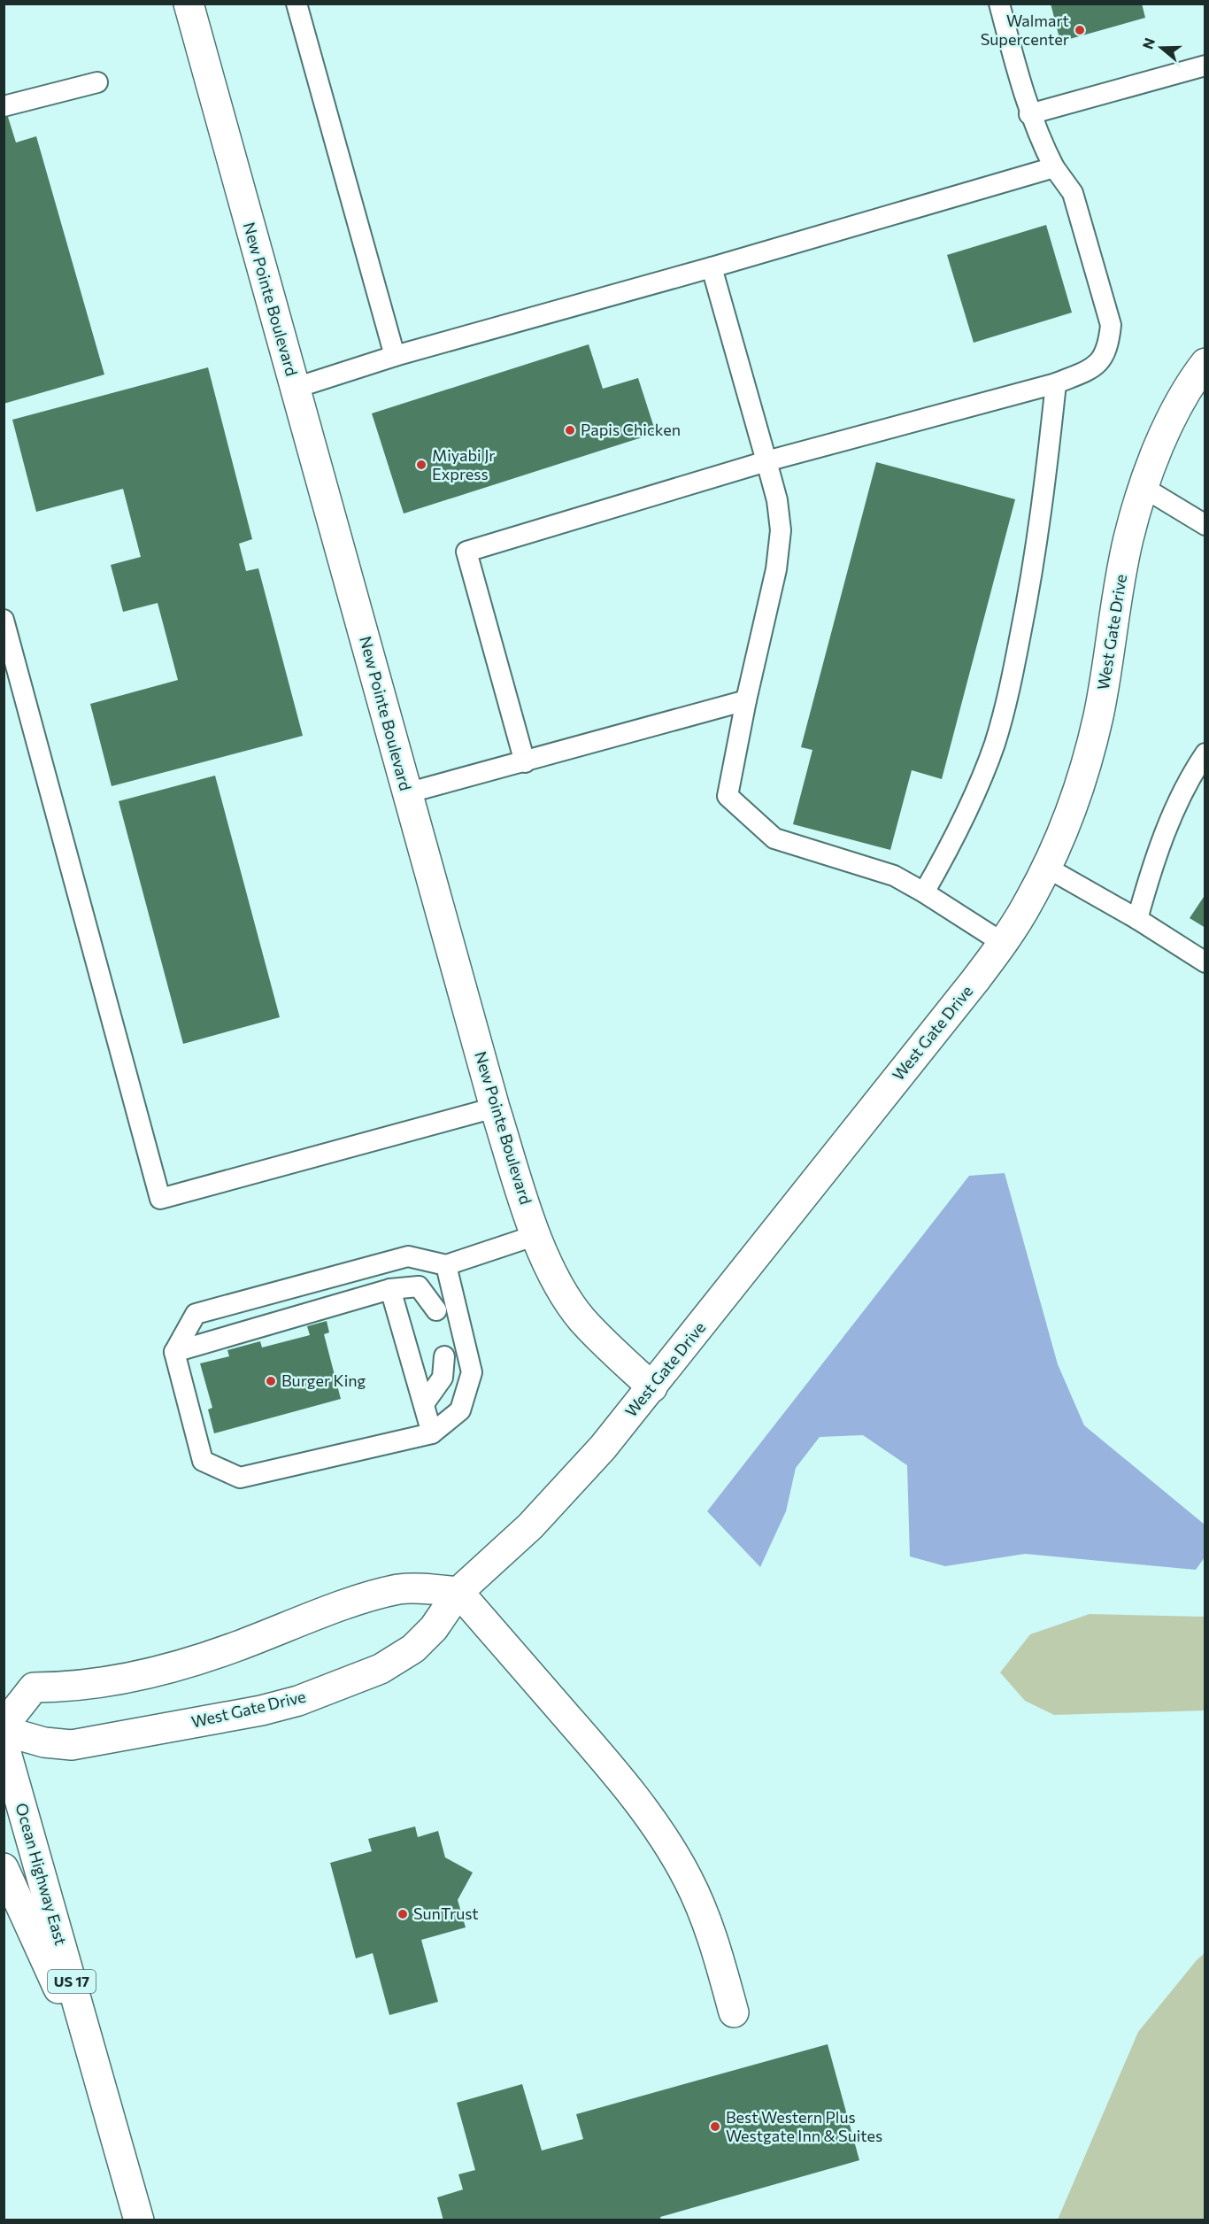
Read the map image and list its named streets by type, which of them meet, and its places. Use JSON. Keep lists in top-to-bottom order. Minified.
{"streets":{"main road":["New Pointe Boulevard","West Gate Drive","Ocean Highway East","US 17"]},"crossings":[["New Pointe Boulevard","West Gate Drive"]],"places":["Walmart Supercenter","Papis Chicken","Miyabi Jr Express","Burger King","SunTrust","Best Western Plus Westgate Inn & Suites"],"north":"left"}
